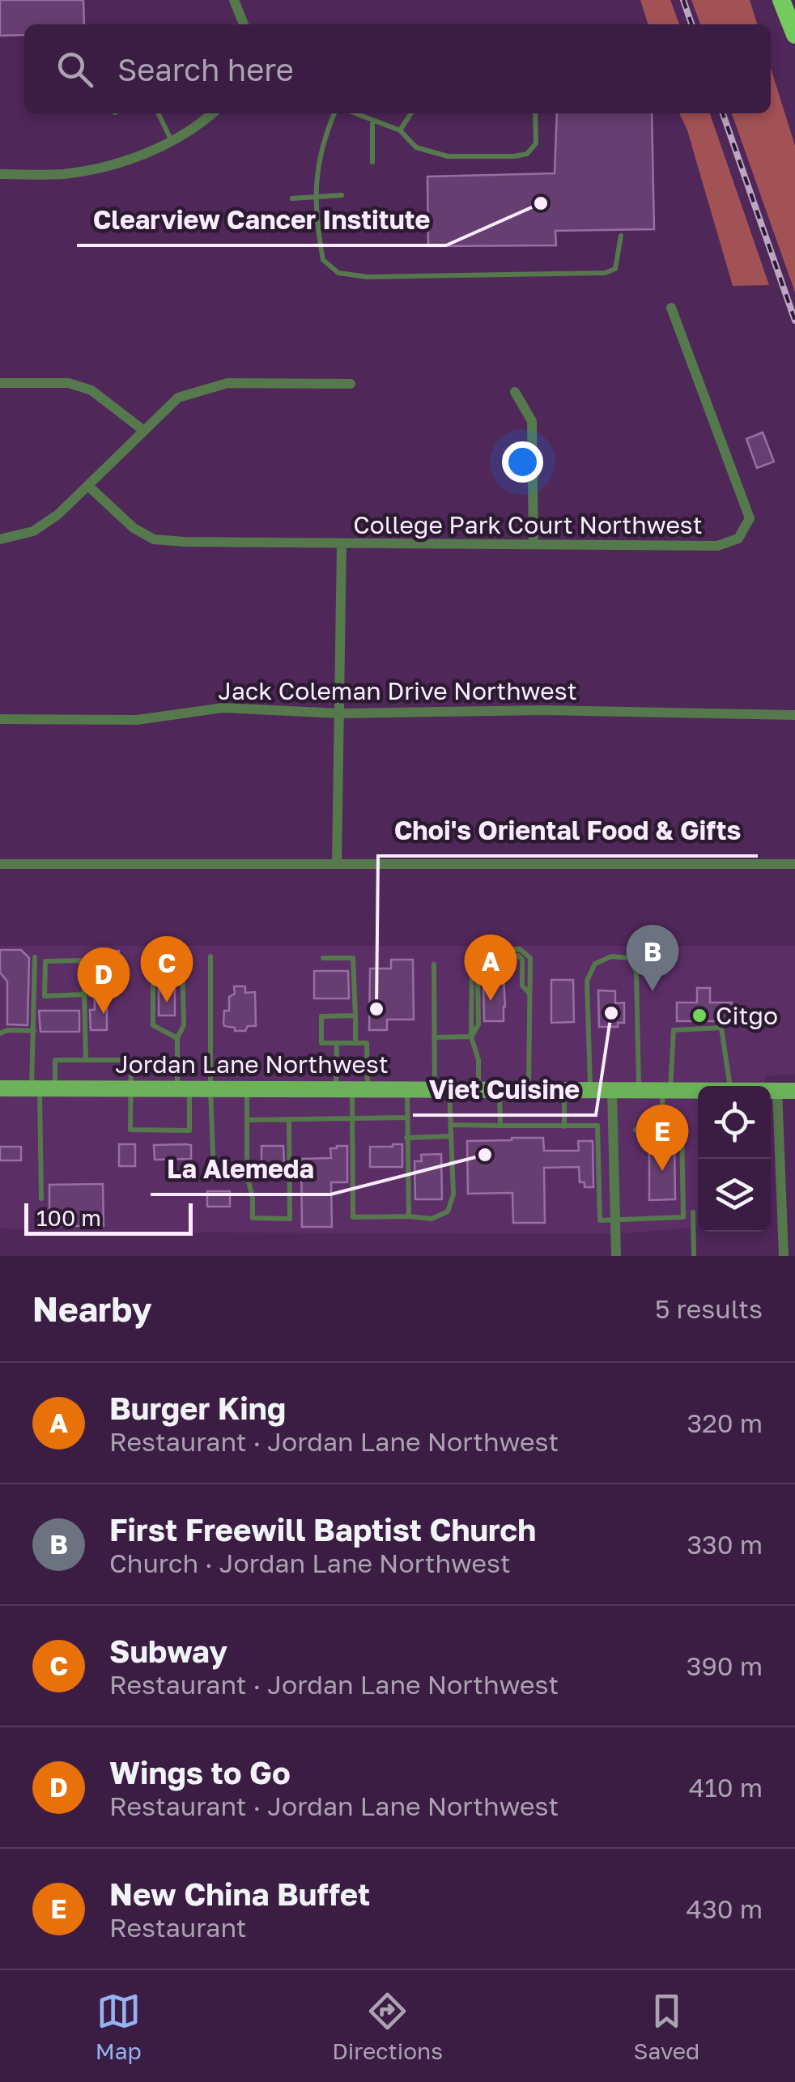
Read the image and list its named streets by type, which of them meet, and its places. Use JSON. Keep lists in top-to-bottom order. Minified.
{"streets":{"main road":["Jordan Lane Northwest"],"street":["College Park Court Northwest","Jack Coleman Drive Northwest"]},"places":["Clearview Cancer Institute","Choi's Oriental Food & Gifts","Viet Cuisine","Citgo","La Alemeda"],"scale_bar":"100 m","page":{"search":"Search here","pins":["B","A","C","D","E"],"scale":"100 m","heading":["Nearby","5 results"],"list":[{"mark":"A","name":"Burger King","note":"Restaurant · Jordan Lane Northwest","value":"320 m"},{"mark":"B","name":"First Freewill Baptist Church","note":"Church · Jordan Lane Northwest","value":"330 m"},{"mark":"C","name":"Subway","note":"Restaurant · Jordan Lane Northwest","value":"390 m"},{"mark":"D","name":"Wings to Go","note":"Restaurant · Jordan Lane Northwest","value":"410 m"},{"mark":"E","name":"New China Buffet","note":"Restaurant","value":"430 m"}],"nav":["Map","Directions","Saved"]}}
